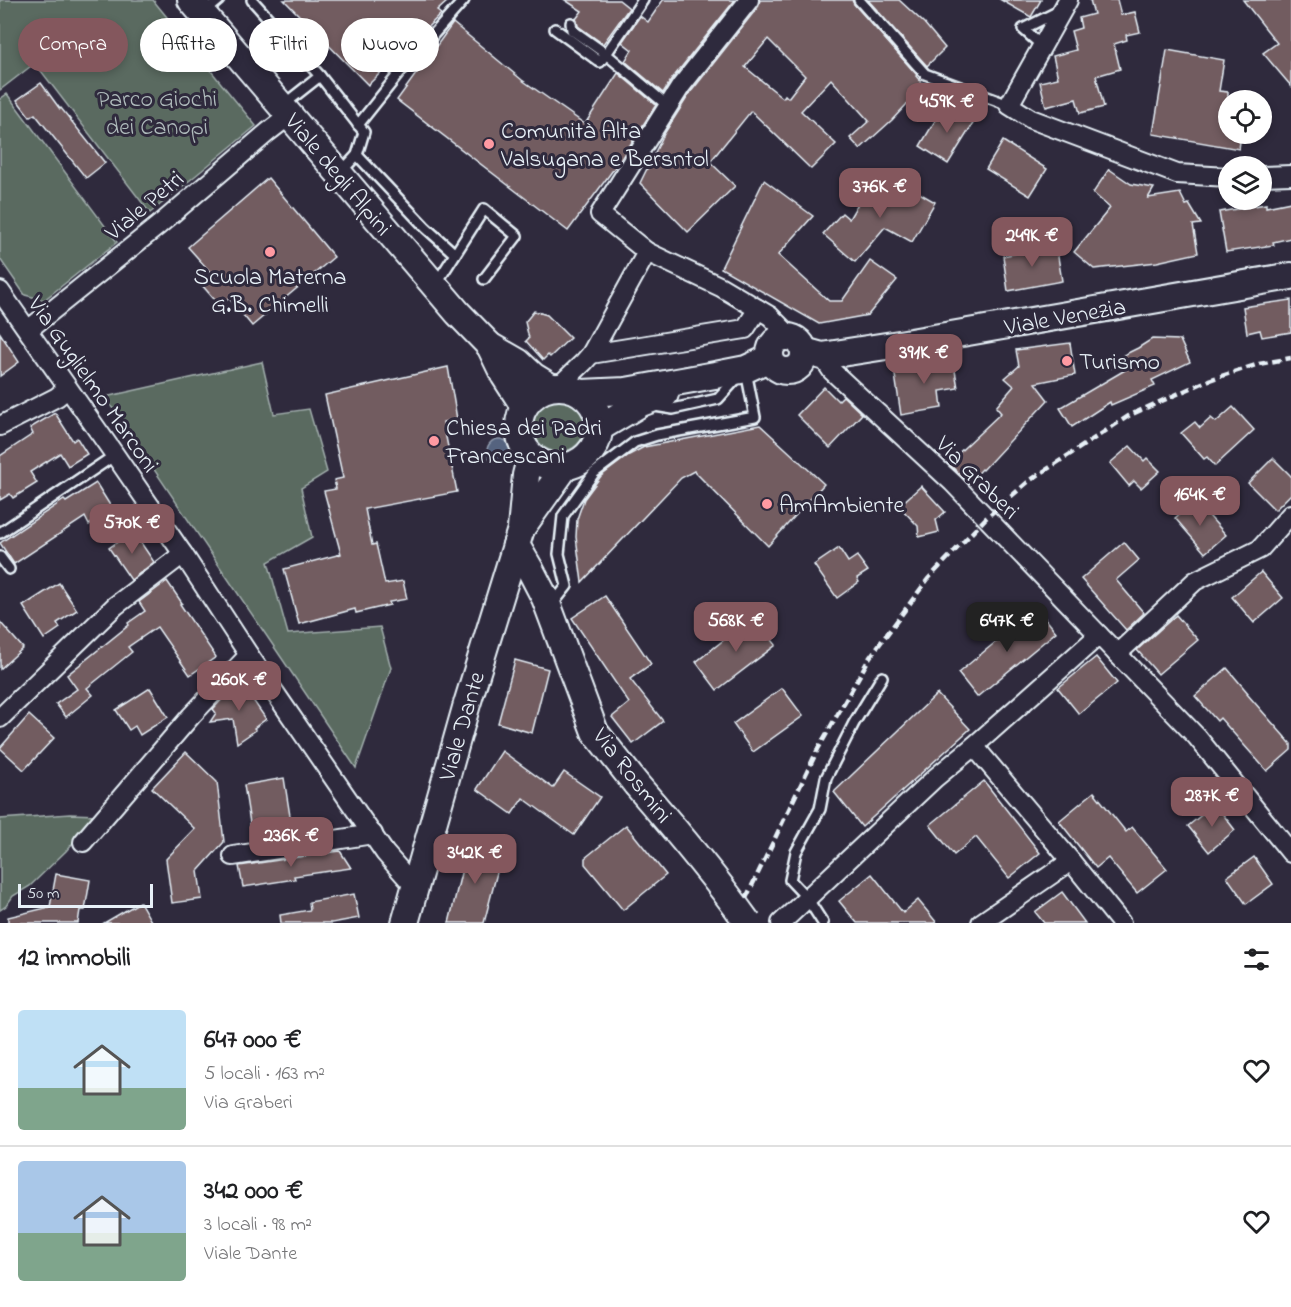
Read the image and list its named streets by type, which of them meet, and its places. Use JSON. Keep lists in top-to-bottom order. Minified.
{"streets":{"main road":["Viale degli Alpini","Viale Venezia","Viale Dante","Via Rosmini"],"street":["Viale Petri","Via Guglielmo Marconi","Via Graberi"]},"crossings":[["Viale degli Alpini","Viale Petri"],["Viale Petri","Via Guglielmo Marconi"],["Viale Venezia","Via Graberi"],["Via Guglielmo Marconi","Viale Dante"],["Viale Dante","Via Rosmini"]],"parks":["Parco Giochi dei Canopi"],"places":["Comunità Alta Valsugana e Bersntol","Scuola Materna G.B. Chimelli","Turismo","Chiesa dei Padri Francescani","AmAmbiente"],"scale_bar":"50 m","page":{"chip":["Compra","Affitta","Filtri","Nuovo"],"price":["459K €","376K €","249K €","391K €","164K €","570K €","568K €","647K €","260K €","287K €","236K €","342K €"],"scale":"50 m","heading":"12 immobili","list":[{"name":"647 000 €","note":"5 locali · 163 m² · Via Graberi"},{"name":"342 000 €","note":"3 locali · 98 m² · Viale Dante"}]}}
